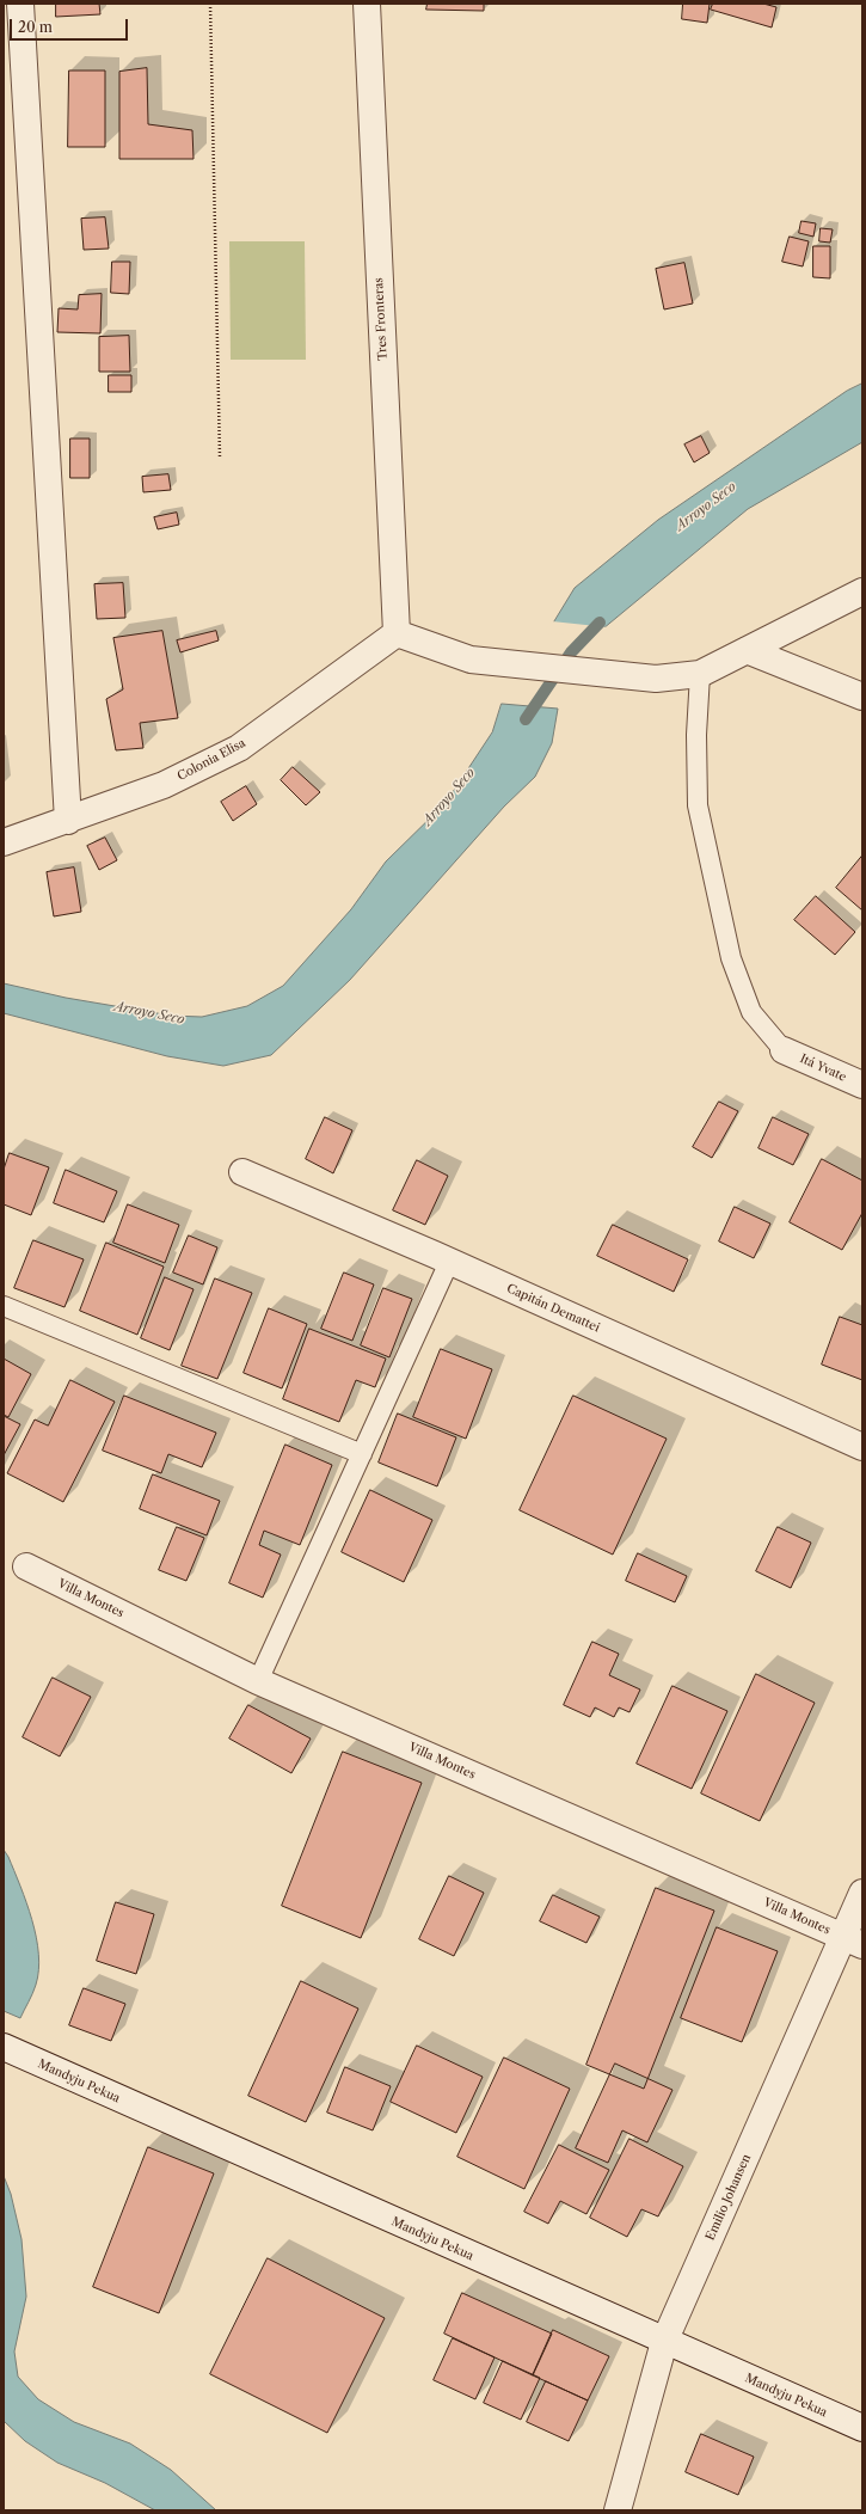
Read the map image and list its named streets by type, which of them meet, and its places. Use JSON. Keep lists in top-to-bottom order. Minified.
{"streets":{"street":["Tres Fronteras","Colonia Elisa","Itá Yvate","Capitán Demattei","Villa Montes","Mandyju Pekua","Emilio Johansen"]},"crossings":[["Tres Fronteras","Colonia Elisa"],["Villa Montes","Emilio Johansen"],["Mandyju Pekua","Emilio Johansen"]],"water":["Arroyo Seco"],"scale_bar":"20 m"}
